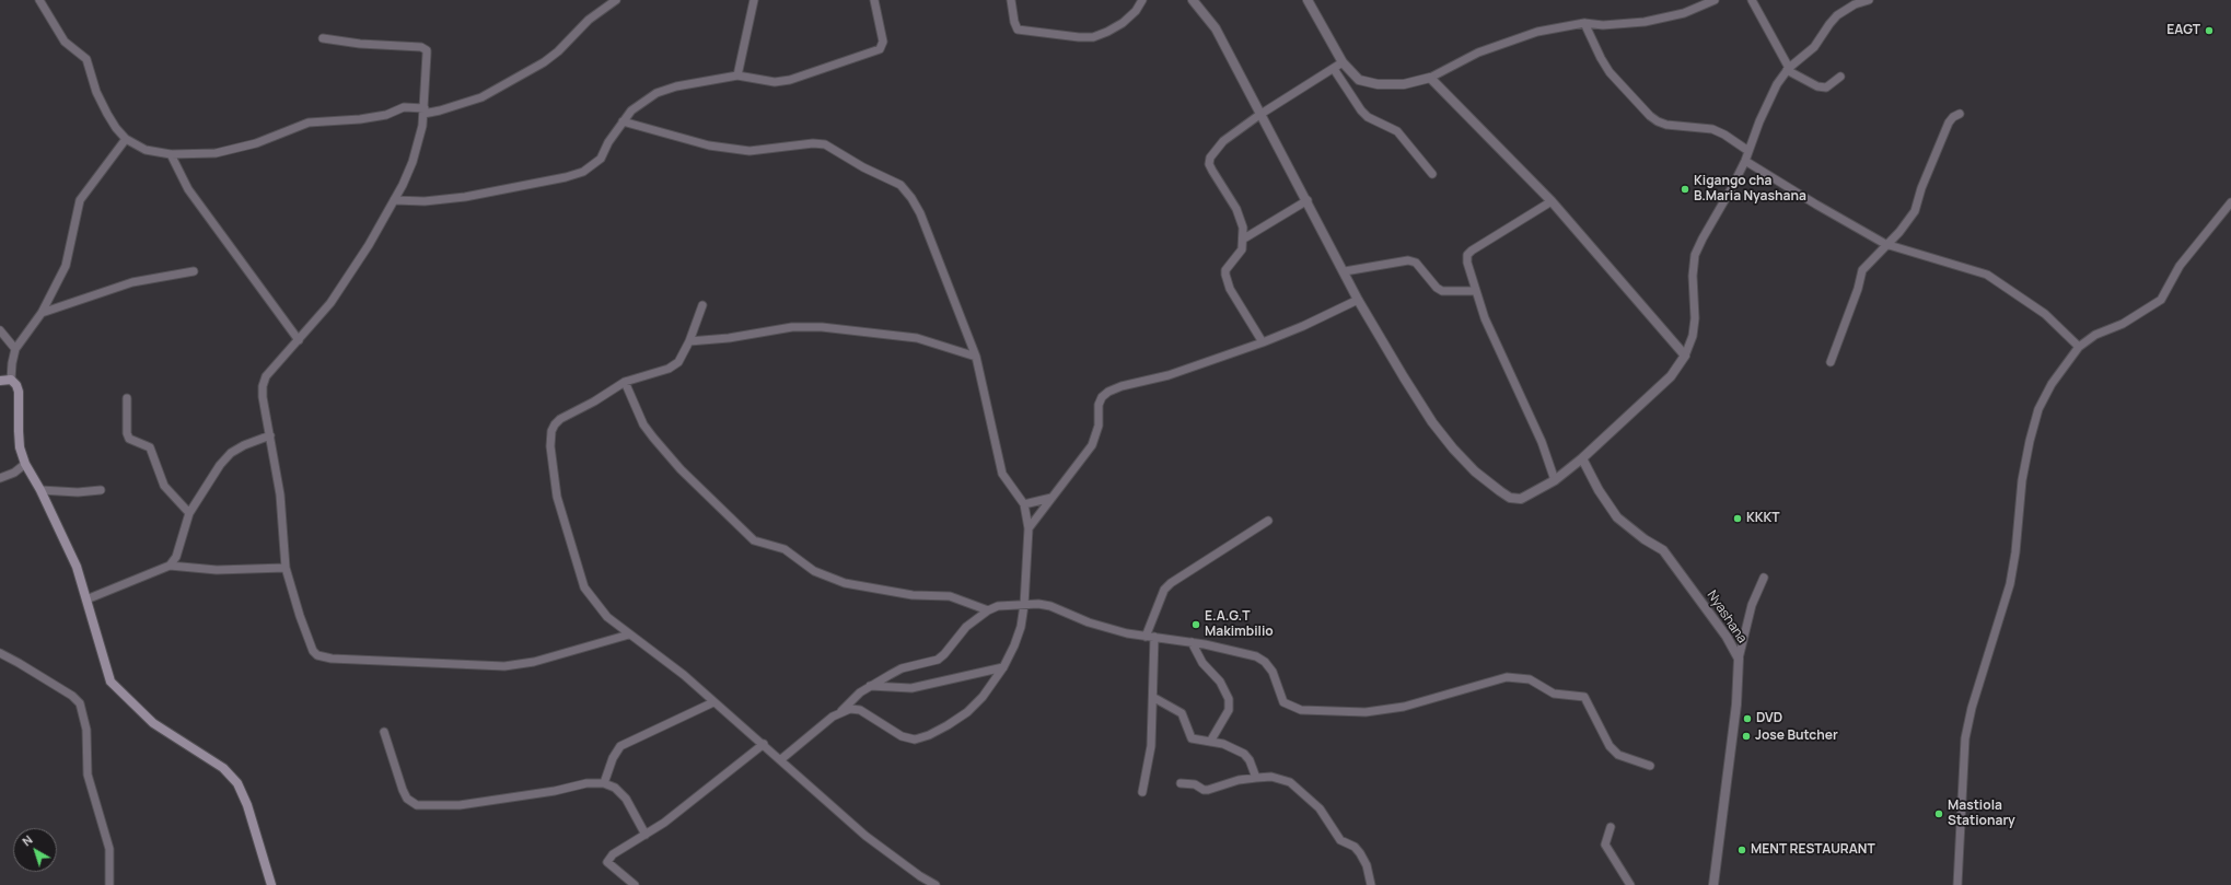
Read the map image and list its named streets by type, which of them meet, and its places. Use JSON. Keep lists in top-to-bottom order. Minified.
{"streets":{"street":["Nyashana"]},"places":["EAGT","Kigango cha B.Maria Nyashana","KKKT","E.A.G.T Makimbilio","DVD","Jose Butcher","Mastiola Stationary","MENT RESTAURANT"],"north":"top left"}
